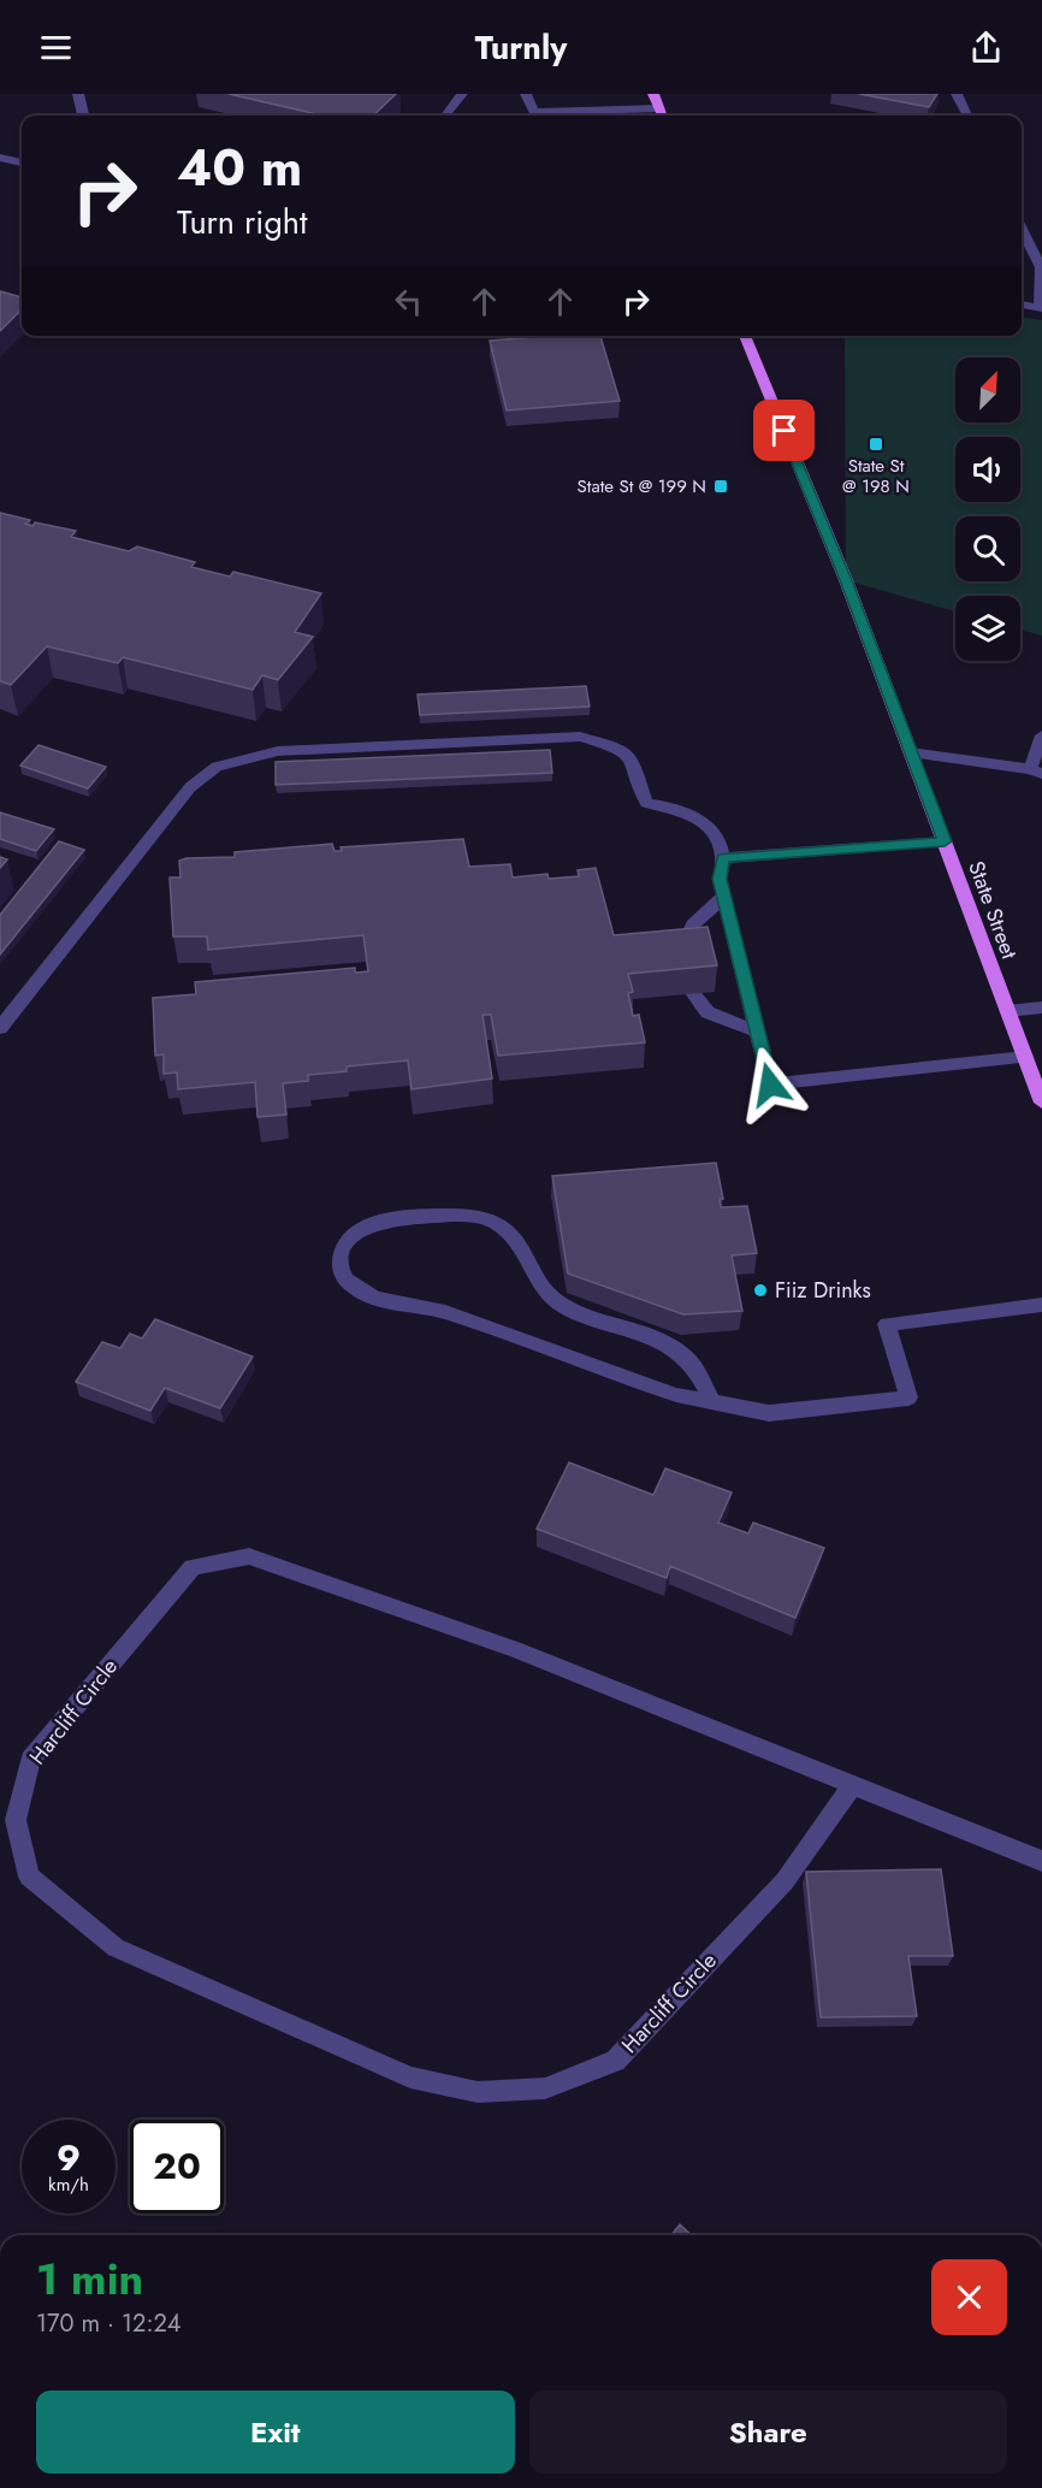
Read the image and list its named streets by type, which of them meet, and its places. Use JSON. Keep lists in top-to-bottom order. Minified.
{"streets":{"main road":["State Street"],"street":["Harcliff Circle"]},"places":{"transit":["State St @ 198 N","State St @ 199 N"],"other":["Fiiz Drinks"]},"north":"top right","page":{"header":"Turnly","turn":["40 m","Turn right"],"speed":"9 km/h","limit":"20","heading":["1 min","170 m · 12:24"],"buttons":["Exit","Share"]}}
